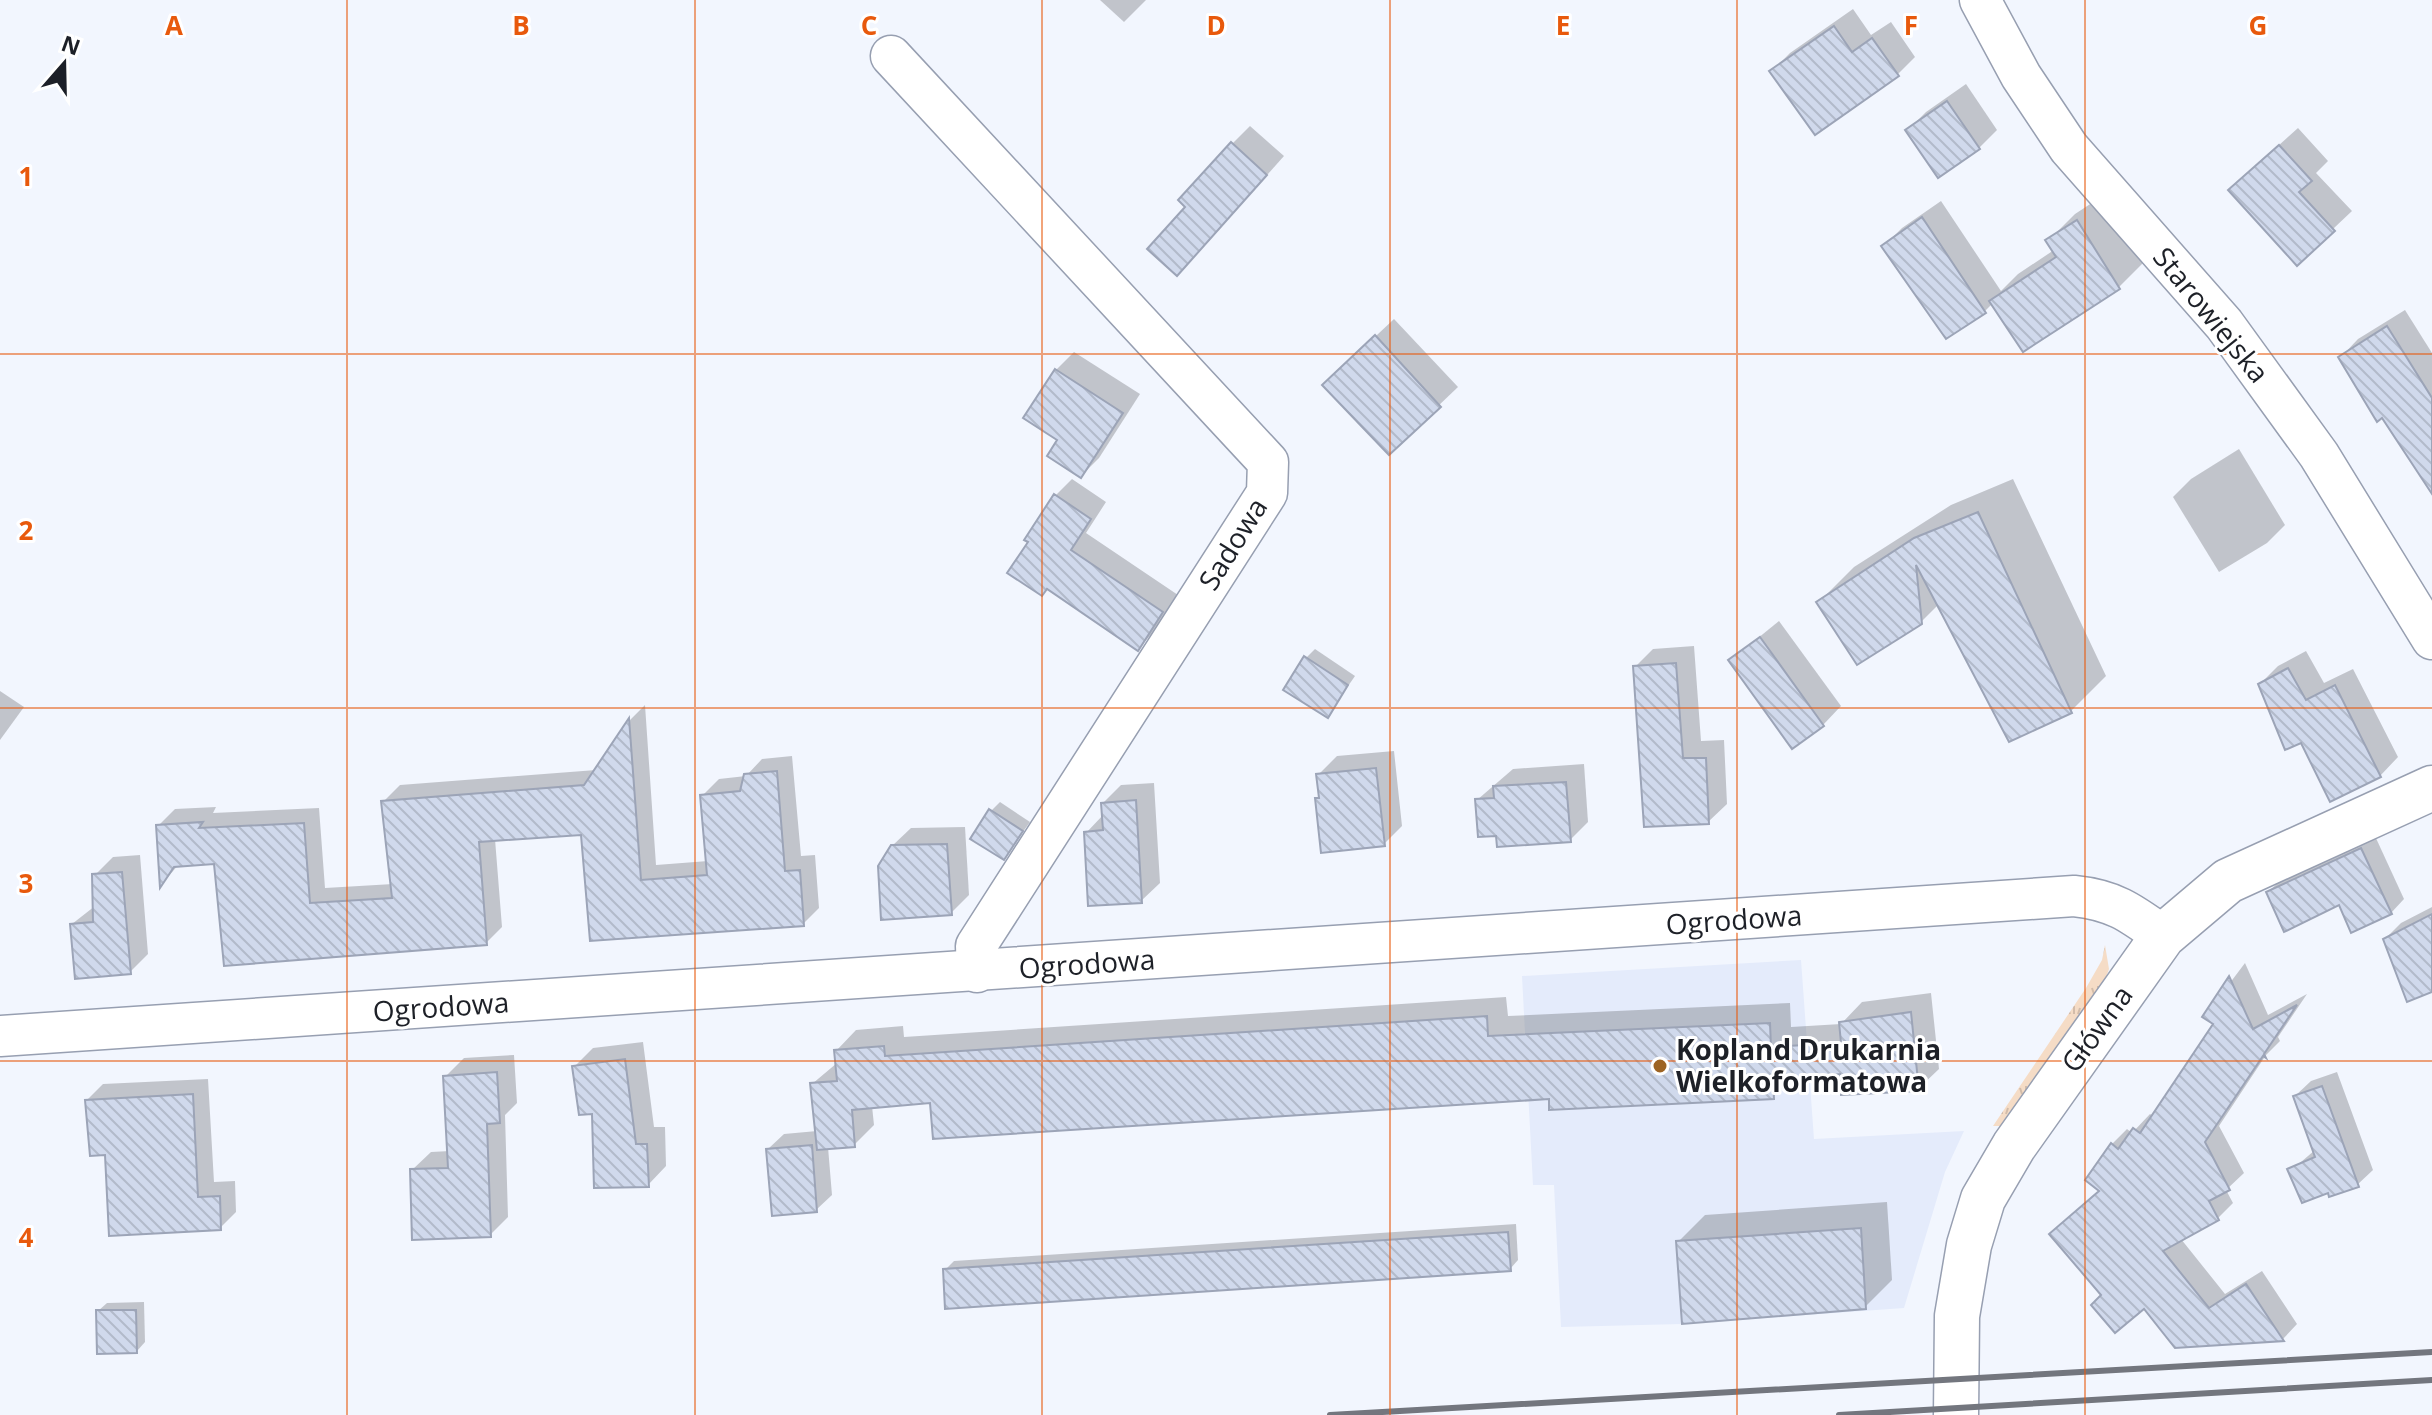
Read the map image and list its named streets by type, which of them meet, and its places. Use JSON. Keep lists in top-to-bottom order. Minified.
{"streets":{"street":["Starowiejska","Sadowa","Ogrodowa","Główna"]},"crossings":[["Sadowa","Ogrodowa"],["Ogrodowa","Główna"]],"places":["Kopland Drukarnia Wielkoformatowa"],"north":"top","grid":{"columns":["A","B","C","D","E","F","G"],"rows":["1","2","3","4"]}}
